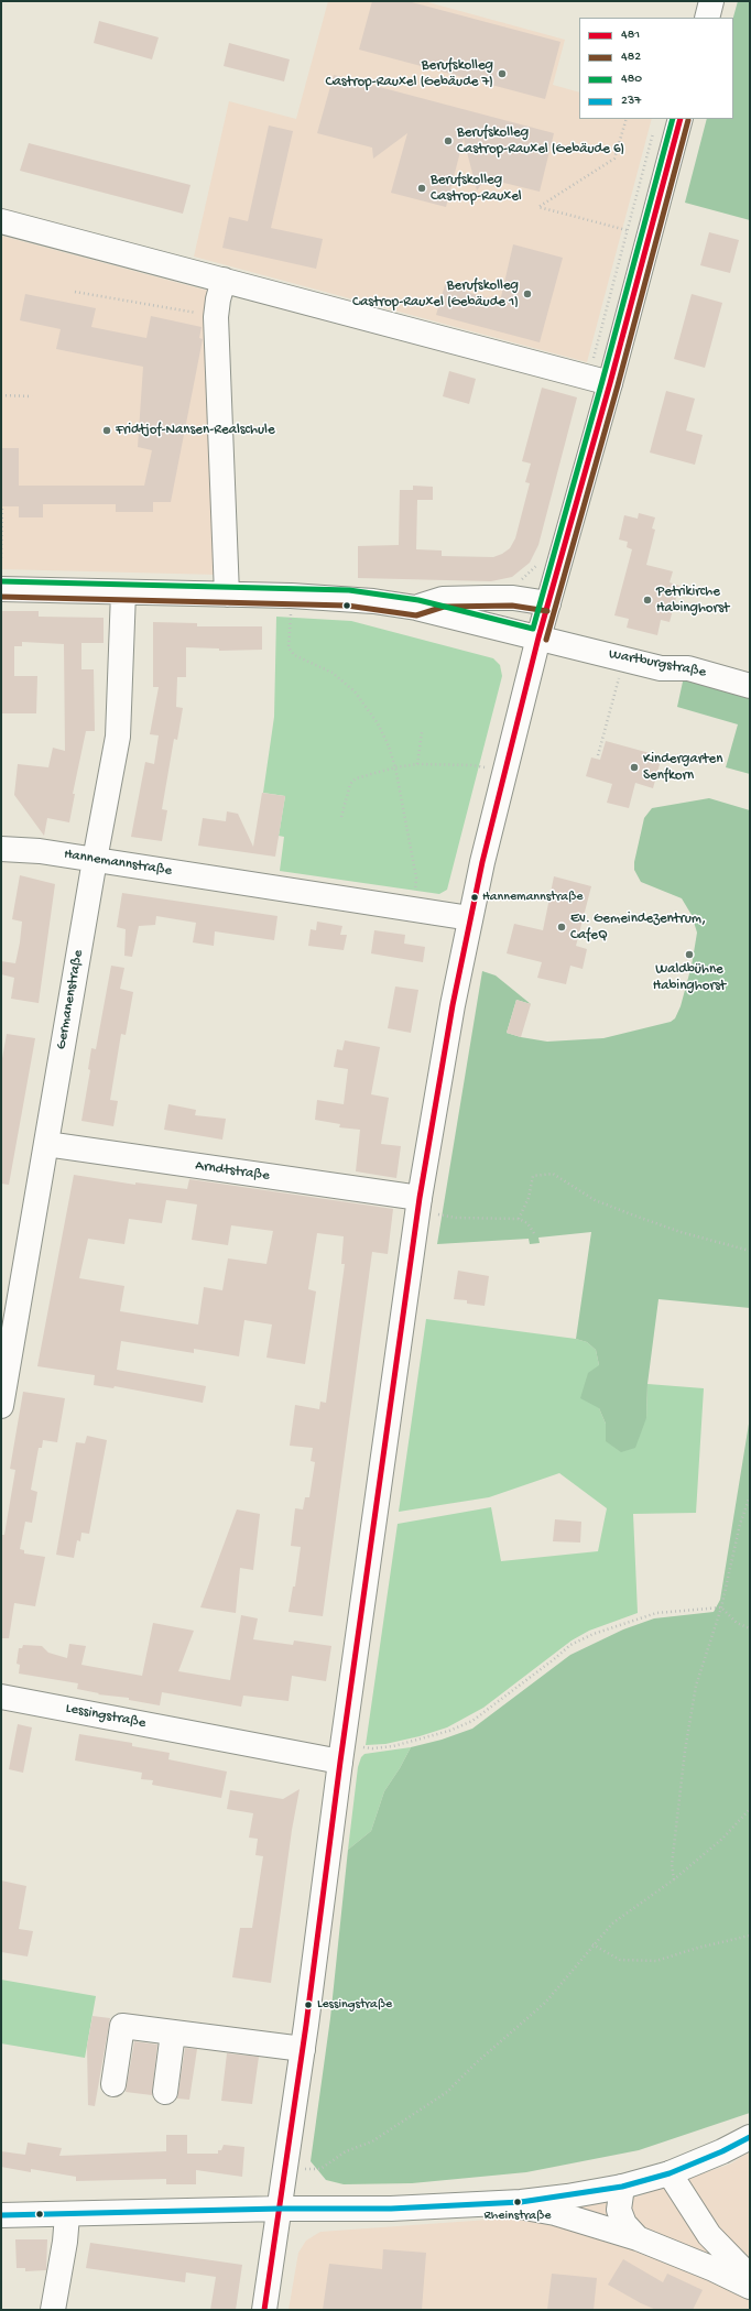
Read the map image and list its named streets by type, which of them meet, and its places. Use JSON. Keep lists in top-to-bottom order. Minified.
{"streets":{"street":["Wartburgstraße","Hannemannstraße","Germanenstraße","Arndtstraße","Lessingstraße"]},"crossings":[["Wartburgstraße","Germanenstraße"],["Hannemannstraße","Germanenstraße"],["Germanenstraße","Arndtstraße"]],"places":["Berufskolleg Castrop-Rauxel (Gebäude 7)","Berufskolleg Castrop-Rauxel (Gebäude 6)","Berufskolleg Castrop-Rauxel","Berufskolleg Castrop-Rauxel (Gebäude 1)","Fridtjof-Nansen-Realschule","Petrikirche Habinghorst","Kindergarten Senfkorn","Hannemannstraße","Ev. Gemeindezentrum, CafeQ","Waldbühne Habinghorst","Lessingstraße","Rheinstraße"],"lines":["transit line 481","transit line 480","transit line 482","transit line 237"],"legend":["481","482","480","237"]}
